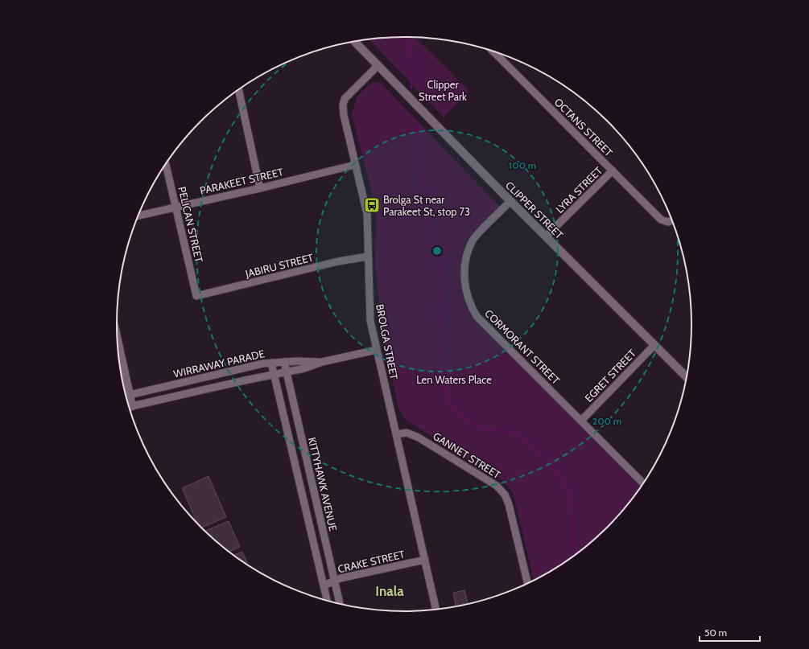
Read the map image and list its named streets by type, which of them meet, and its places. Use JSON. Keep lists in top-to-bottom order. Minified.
{"streets":{"street":["OCTANS STREET","PARAKEET STREET","LYRA STREET","CLIPPER STREET","PELICAN STREET","JABIRU STREET","BROLGA STREET","CORMORANT STREET","WIRRAWAY PARADE","EGRET STREET","GANNET STREET","KITTYHAWK AVENUE","CRAKE STREET"]},"crossings":[["OCTANS STREET","LYRA STREET"],["PARAKEET STREET","PELICAN STREET"],["PARAKEET STREET","BROLGA STREET"],["LYRA STREET","CLIPPER STREET"],["CLIPPER STREET","BROLGA STREET"],["CLIPPER STREET","CORMORANT STREET"],["CLIPPER STREET","EGRET STREET"],["PELICAN STREET","JABIRU STREET"],["JABIRU STREET","BROLGA STREET"],["BROLGA STREET","WIRRAWAY PARADE"],["BROLGA STREET","GANNET STREET"],["BROLGA STREET","CRAKE STREET"],["CORMORANT STREET","EGRET STREET"],["WIRRAWAY PARADE","KITTYHAWK AVENUE"],["KITTYHAWK AVENUE","CRAKE STREET"]],"districts":["Inala"],"parks":["Clipper Street Park","Len Waters Place"],"places":{"bus stop":["Brolga St near Parakeet St, stop 73"]},"scale_bar":"50 m","rings":["100 m","200 m"]}
